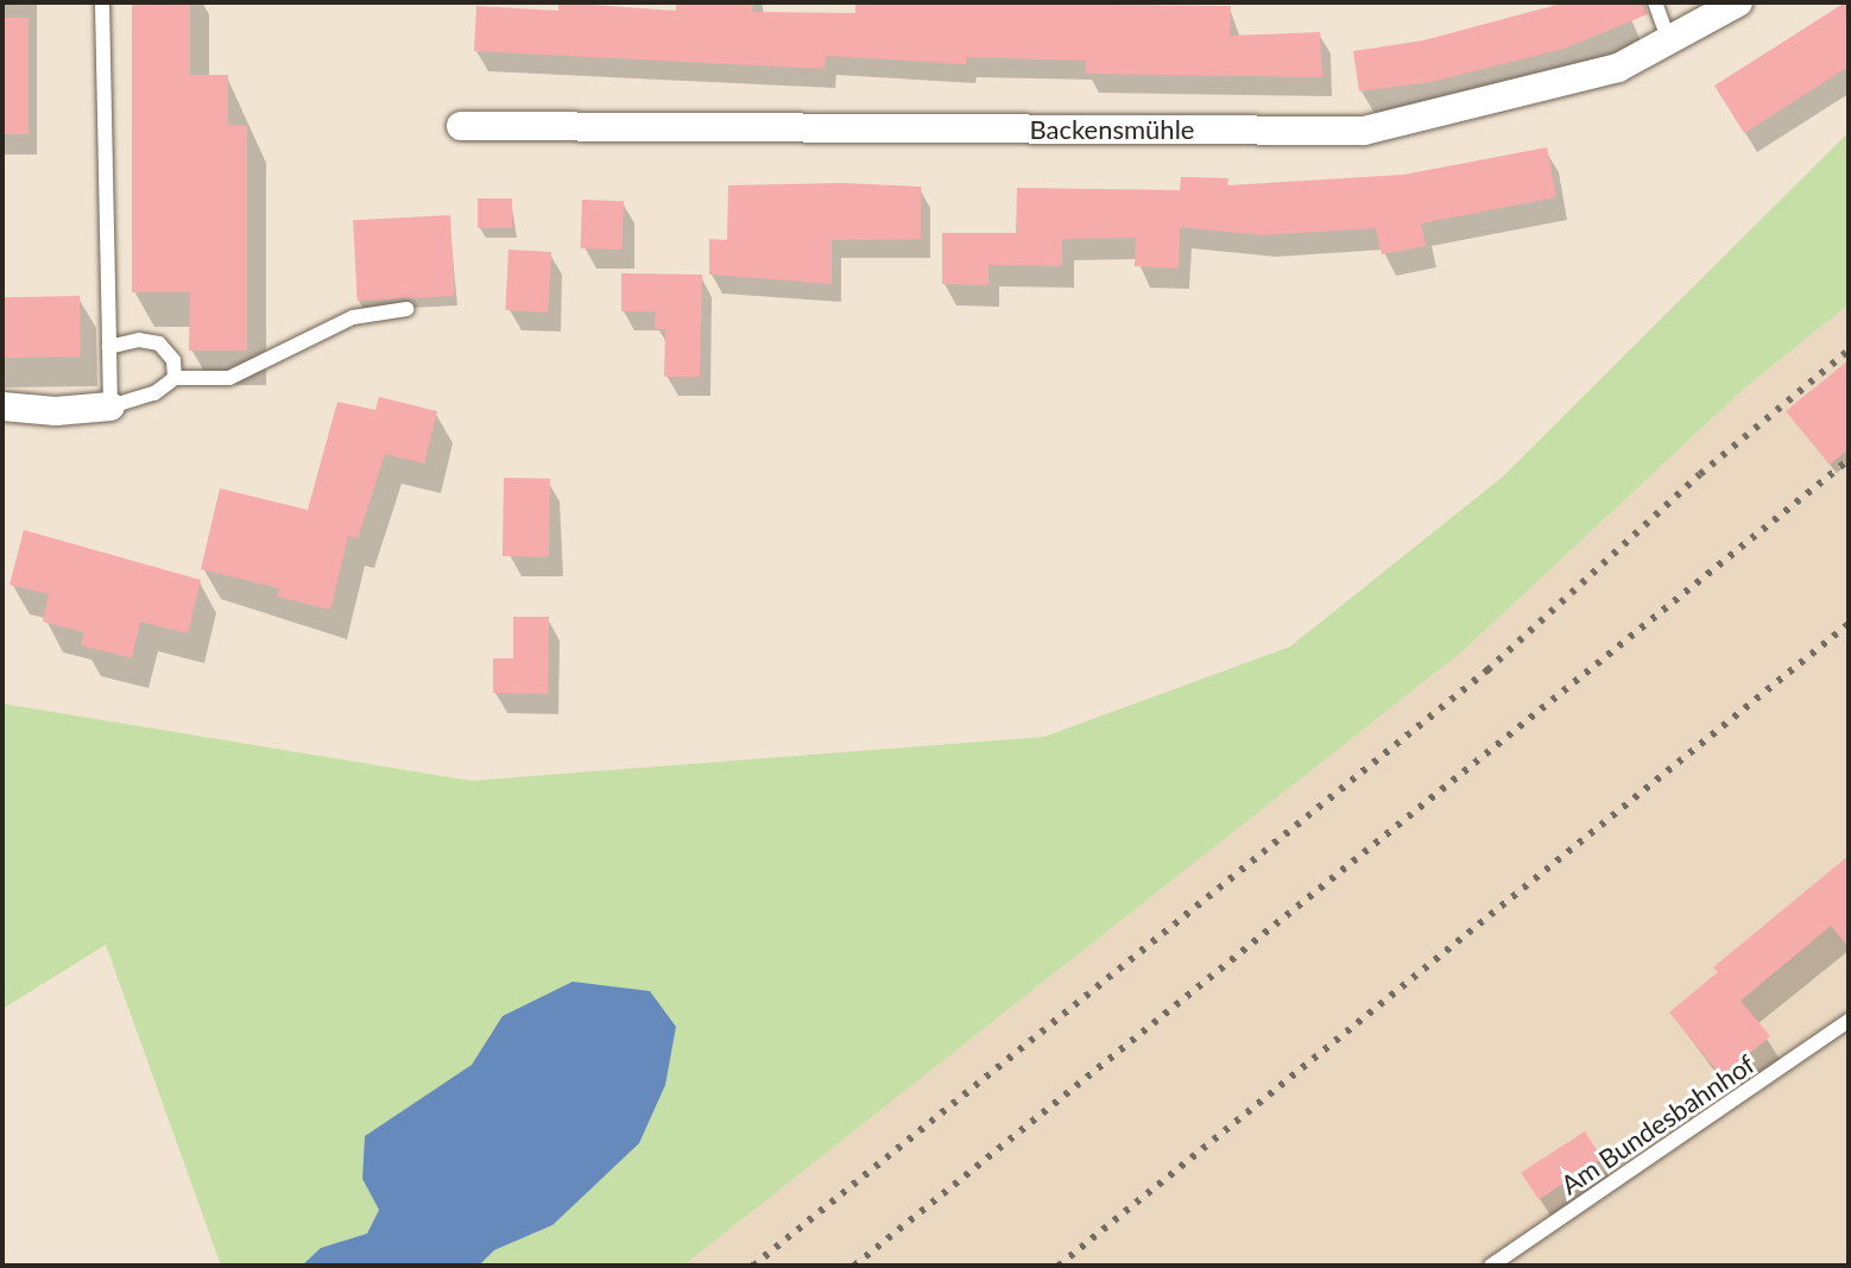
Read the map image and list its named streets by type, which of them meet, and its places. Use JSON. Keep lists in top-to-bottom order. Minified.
{"streets":{"street":["Backensmühle"],"lane":["Am Bundesbahnhof"]}}
